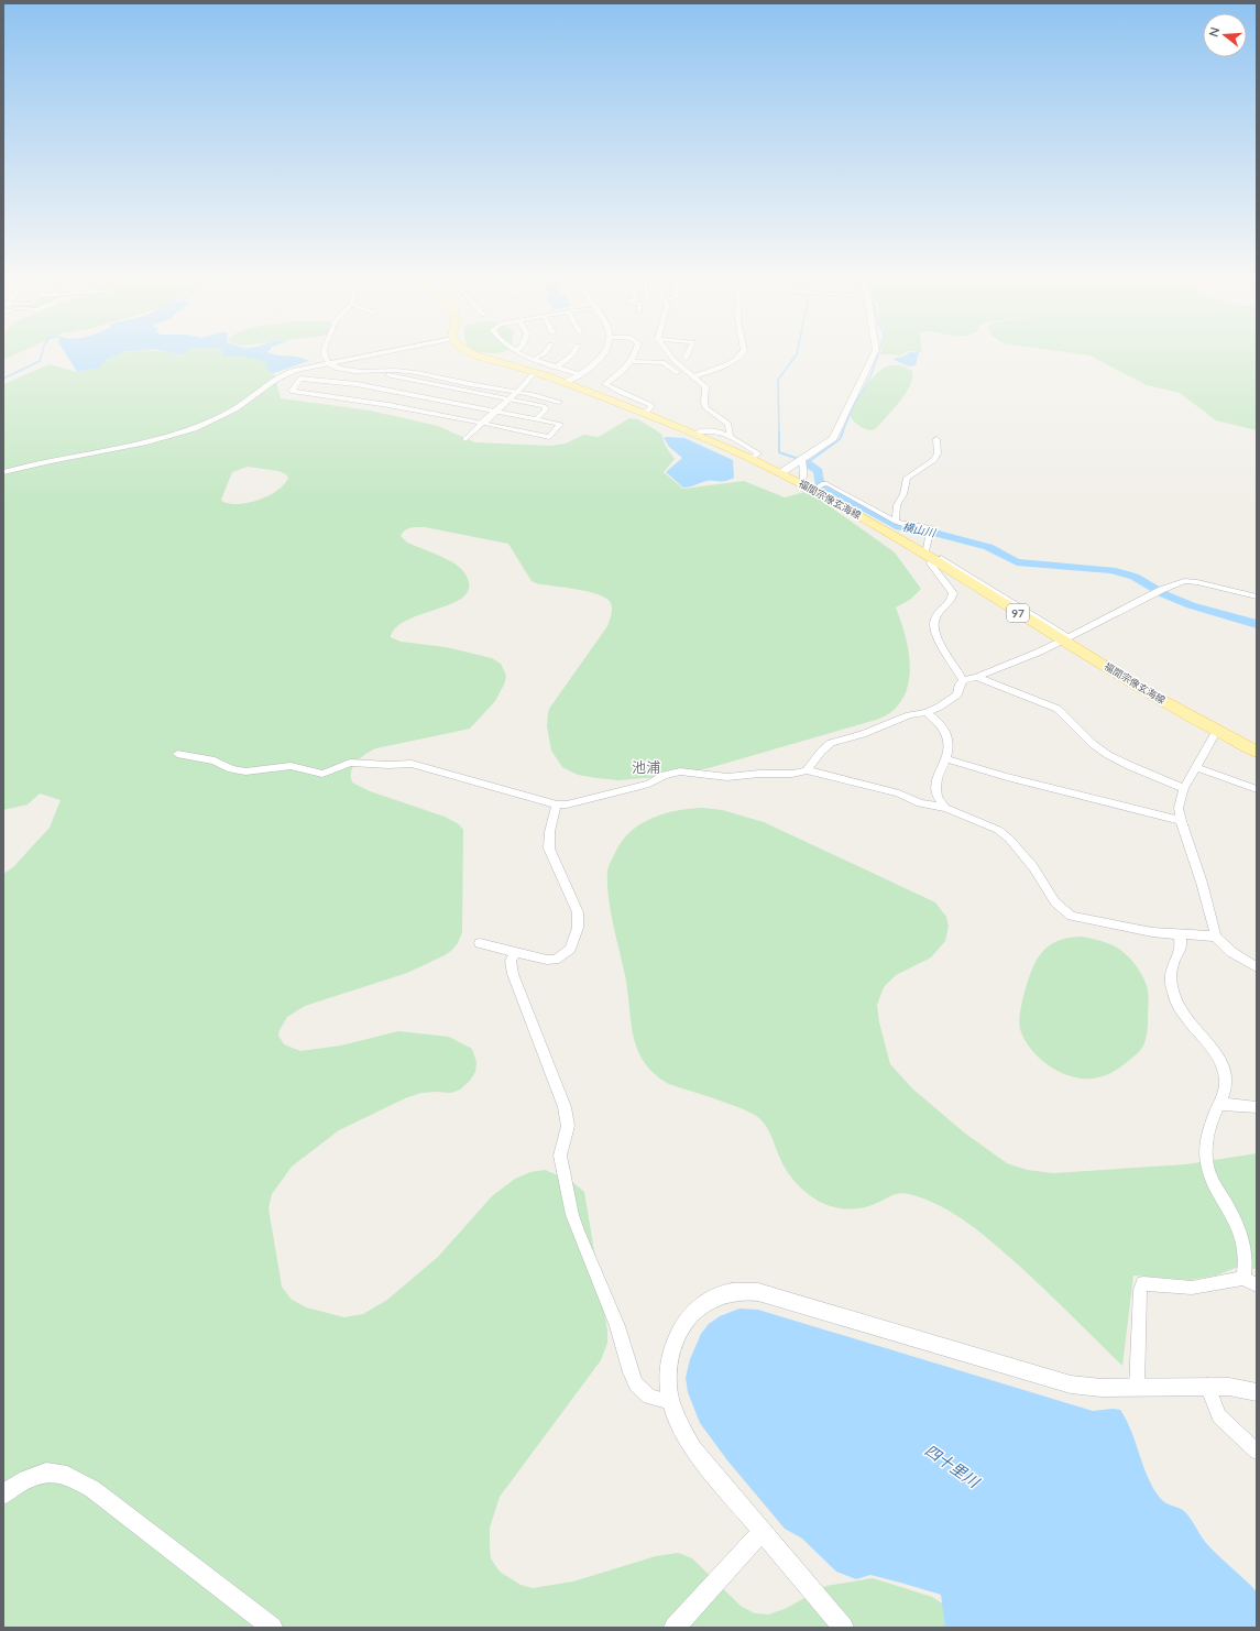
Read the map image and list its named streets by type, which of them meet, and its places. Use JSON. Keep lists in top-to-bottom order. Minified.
{"streets":{"main road":["福間宗像玄海線","97"]},"districts":["池浦"],"water":["横山川","四十里川"],"north":"left"}
